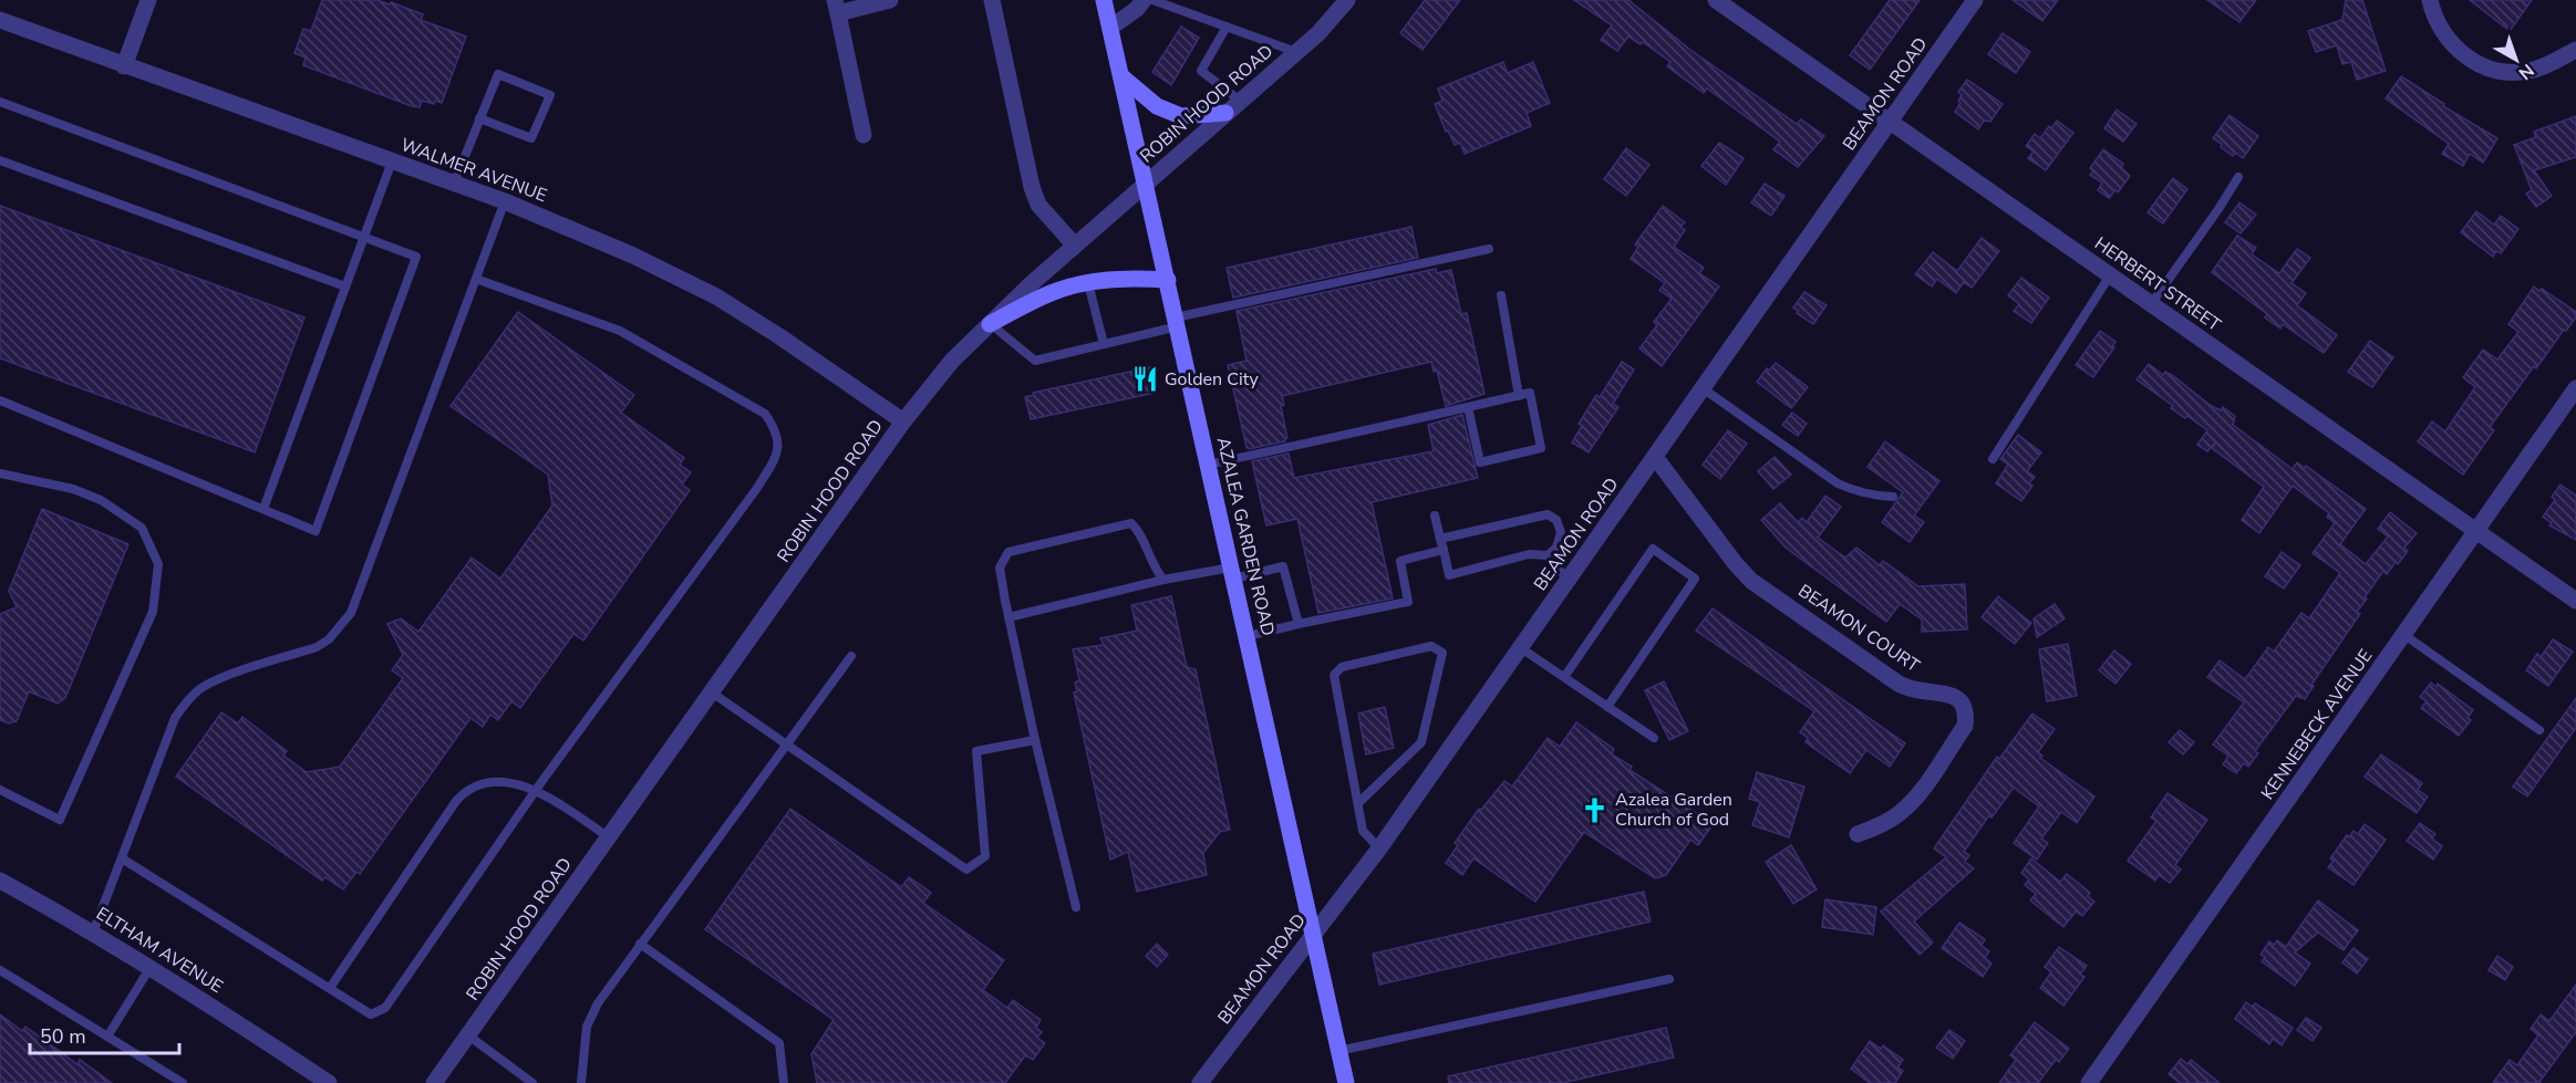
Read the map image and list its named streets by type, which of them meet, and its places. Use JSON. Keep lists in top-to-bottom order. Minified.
{"streets":{"main road":["AZALEA GARDEN ROAD"],"street":["BEAMON ROAD","ROBIN HOOD ROAD","WALMER AVENUE","HERBERT STREET","BEAMON COURT","KENNEBECK AVENUE","ELTHAM AVENUE"]},"crossings":[["BEAMON ROAD","HERBERT STREET"],["BEAMON ROAD","AZALEA GARDEN ROAD"],["BEAMON ROAD","BEAMON COURT"],["ROBIN HOOD ROAD","WALMER AVENUE"],["ROBIN HOOD ROAD","AZALEA GARDEN ROAD"],["HERBERT STREET","KENNEBECK AVENUE"]],"places":{"restaurant":["Golden City"],"church":["Azalea Garden Church of God"]},"scale_bar":"50 m","north":"bottom right"}
